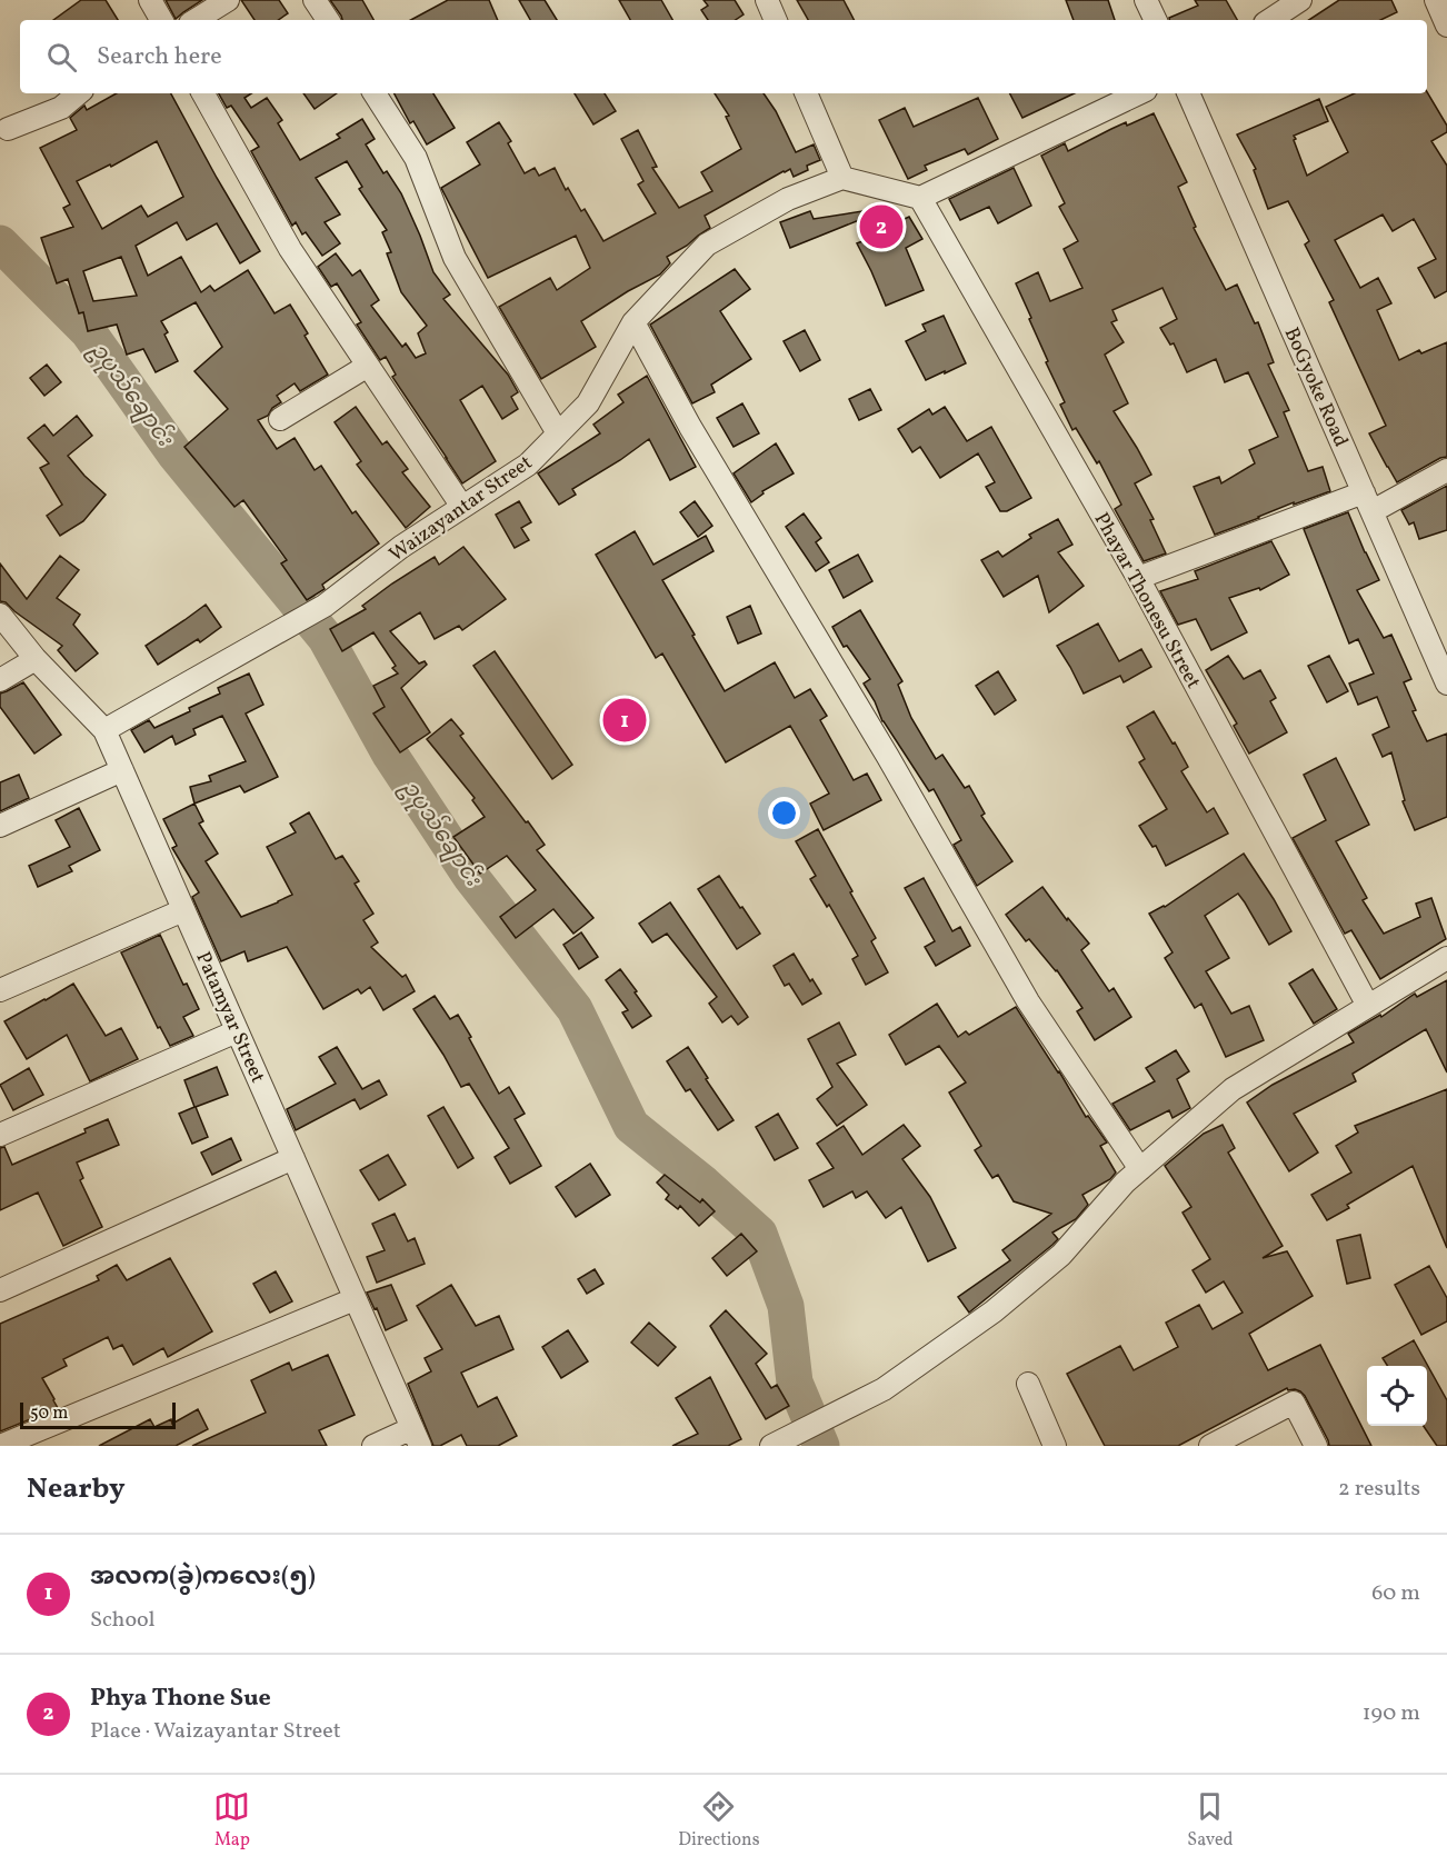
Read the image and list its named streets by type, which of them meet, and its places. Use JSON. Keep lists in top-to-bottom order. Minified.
{"streets":{"street":["BoGyoke Road","Waizayantar Street","Phayar Thonesu Street","Patamyar Street"]},"crossings":[["Waizayantar Street","Patamyar Street"]],"water":["ဥပုသ်ချောင်း"],"scale_bar":"50 m","page":{"search":"Search here","pins":["2","1"],"scale":"50 m","heading":["Nearby","2 results"],"list":[{"mark":"1","name":"အလက(ခွဲ)ကလေး(၅)","note":"School","value":"60 m"},{"mark":"2","name":"Phya Thone Sue","note":"Place · Waizayantar Street","value":"190 m"}],"nav":["Map","Directions","Saved"]}}
